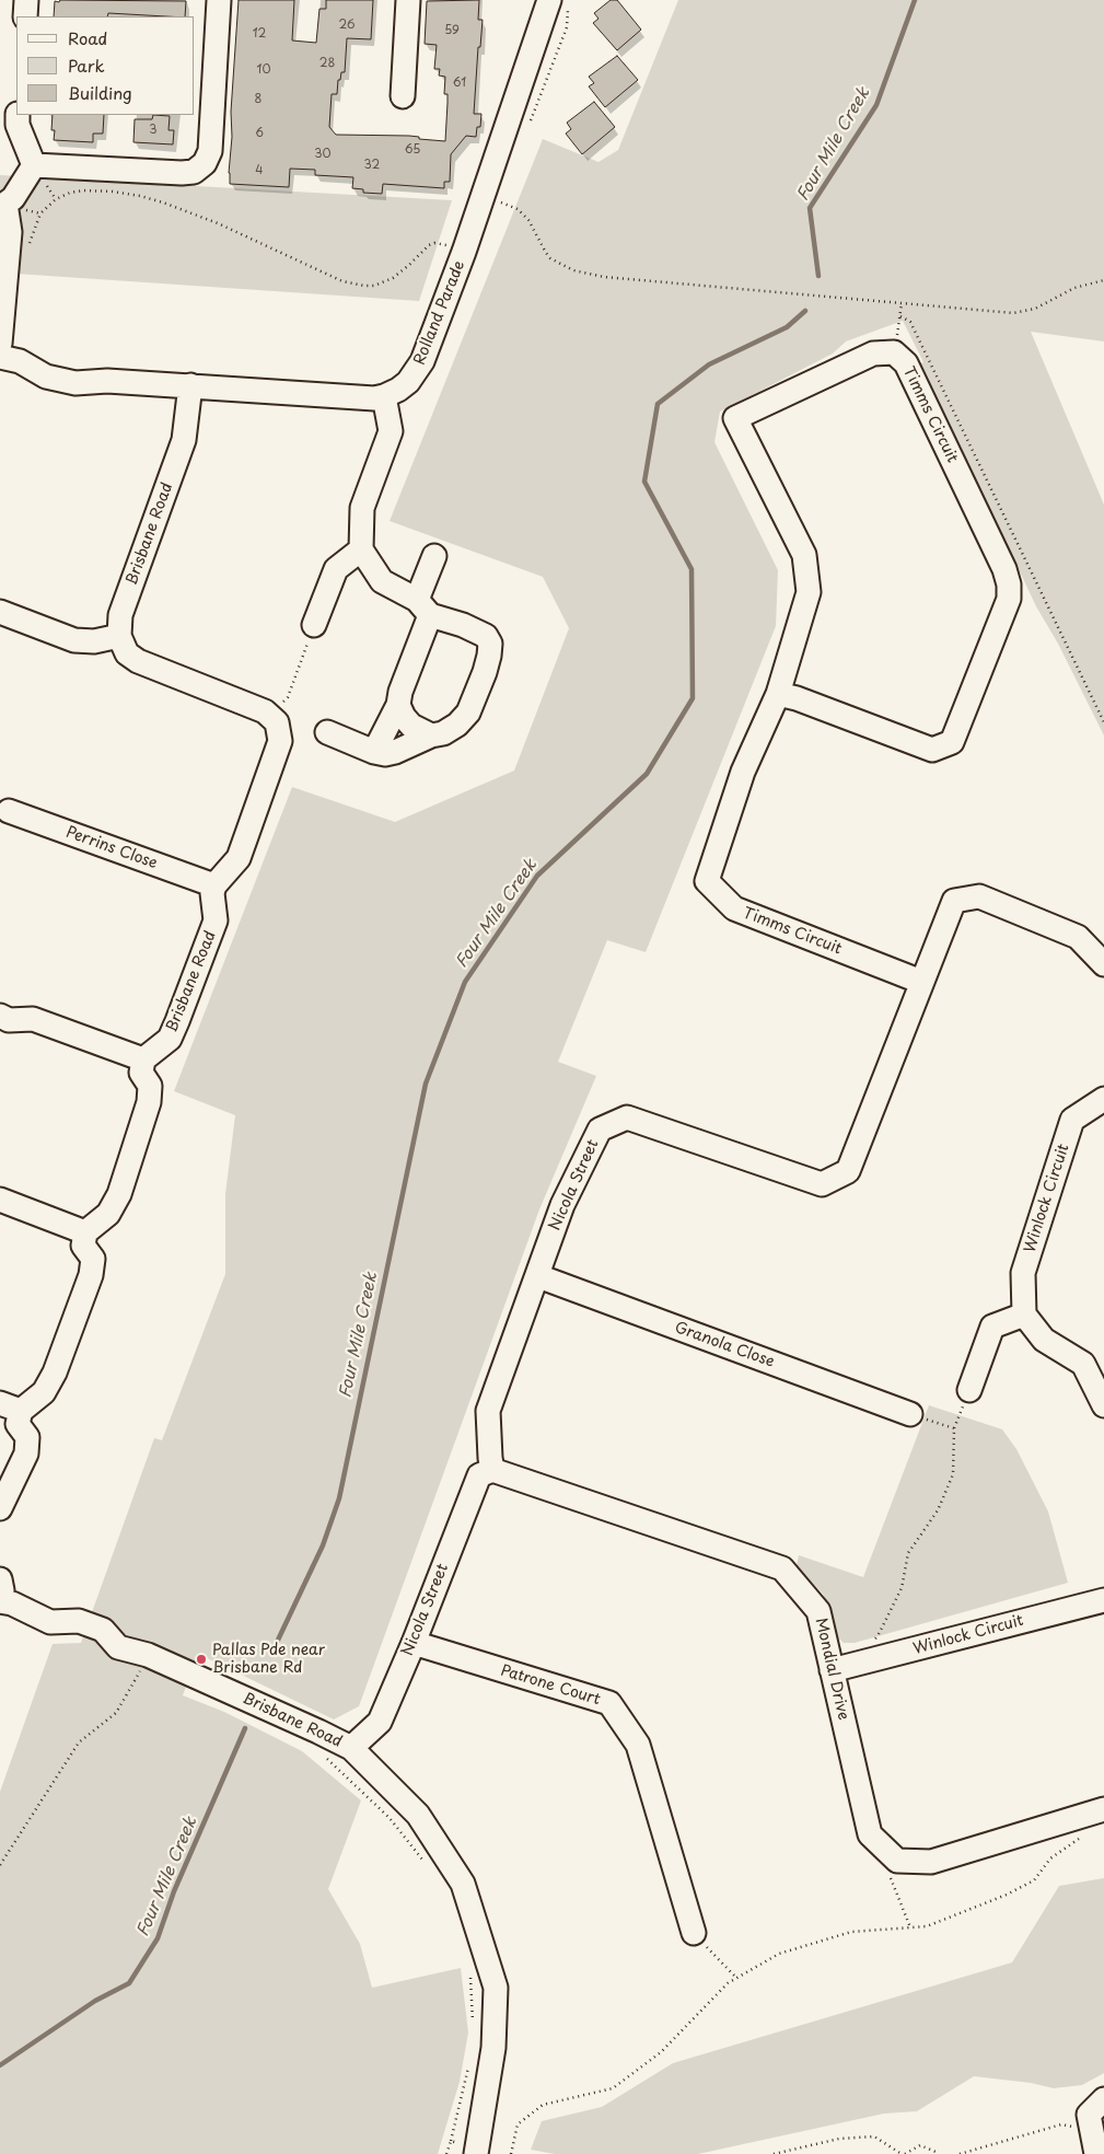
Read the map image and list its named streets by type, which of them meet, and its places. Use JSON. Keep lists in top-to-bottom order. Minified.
{"streets":{"street":["Rolland Parade","Timms Circuit","Brisbane Road","Perrins Close","Nicola Street","Winlock Circuit","Granola Close","Mondial Drive","Patrone Court"]},"crossings":[["Timms Circuit","Nicola Street"],["Brisbane Road","Perrins Close"],["Brisbane Road","Nicola Street"],["Nicola Street","Granola Close"],["Nicola Street","Mondial Drive"],["Nicola Street","Patrone Court"],["Winlock Circuit","Mondial Drive"]],"water":["Four Mile Creek"],"places":["Pallas Pde near Brisbane Rd"],"house_numbers":["26","59","12","28","10","61","8","3","6","65","30","32","4"],"legend":["Road","Park","Building"]}
